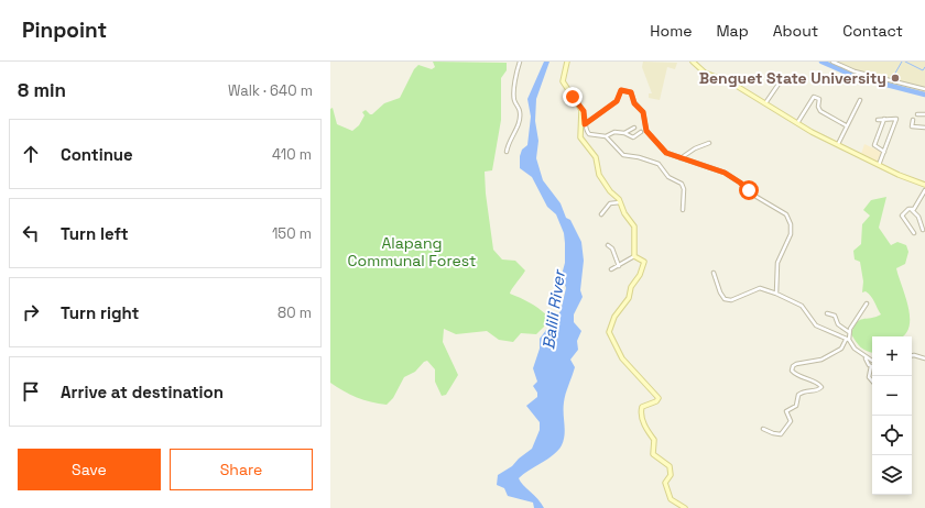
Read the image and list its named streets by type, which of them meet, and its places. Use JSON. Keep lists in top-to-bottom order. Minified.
{"water":["Balili River"],"parks":["Alapang Communal Forest"],"places":["Benguet State University"],"page":{"header":"Pinpoint","nav":["Home","Map","About","Contact"],"heading":["8 min","Walk · 640 m"],"list":[["Continue","410 m"],["Turn left","150 m"],["Turn right","80 m"],"Arrive at destination"],"map_buttons":["+","−"],"buttons":["Save","Share"]}}
